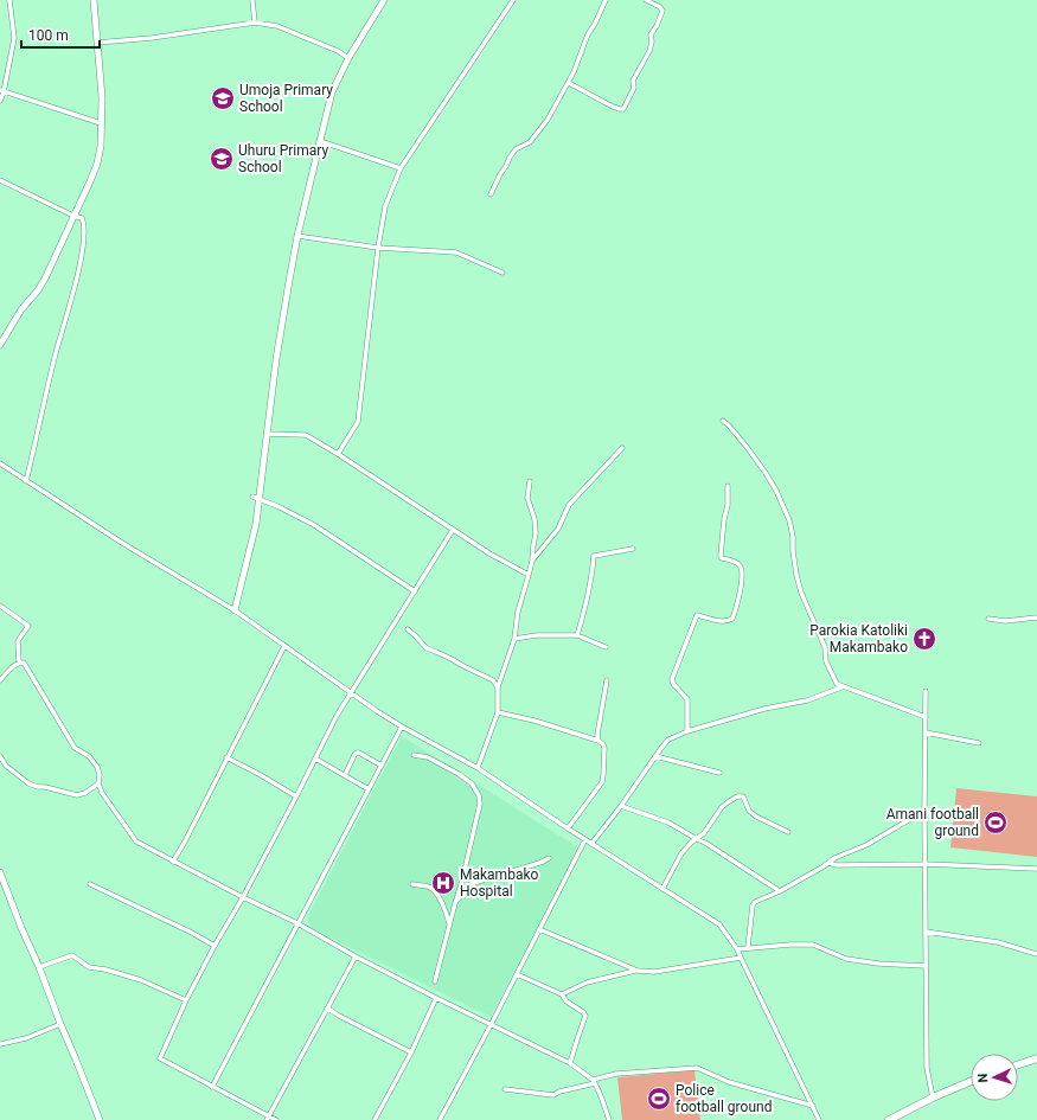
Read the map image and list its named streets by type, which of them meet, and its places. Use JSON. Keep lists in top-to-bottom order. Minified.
{"places":{"school or university":["Umoja Primary School","Uhuru Primary School"],"church":["Parokia Katoliki Makambako"],"sports":["Amani football ground","Police football ground"],"hospital":["Makambako Hospital"]},"scale_bar":"100 m","north":"left"}
